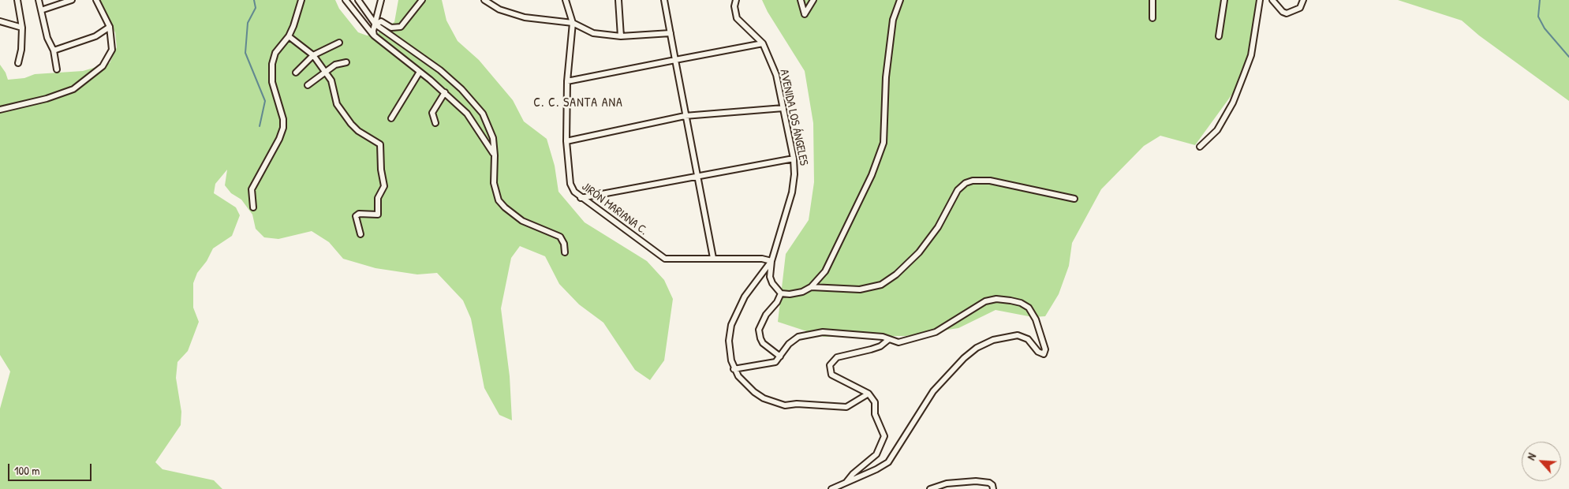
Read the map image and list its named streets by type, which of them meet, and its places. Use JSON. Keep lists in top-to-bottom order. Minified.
{"streets":{"street":["AVENIDA LOS ÁNGELES","JIRÓN MARIANA C."]},"districts":["C. C. SANTA ANA"],"scale_bar":"100 m","north":"top left"}
